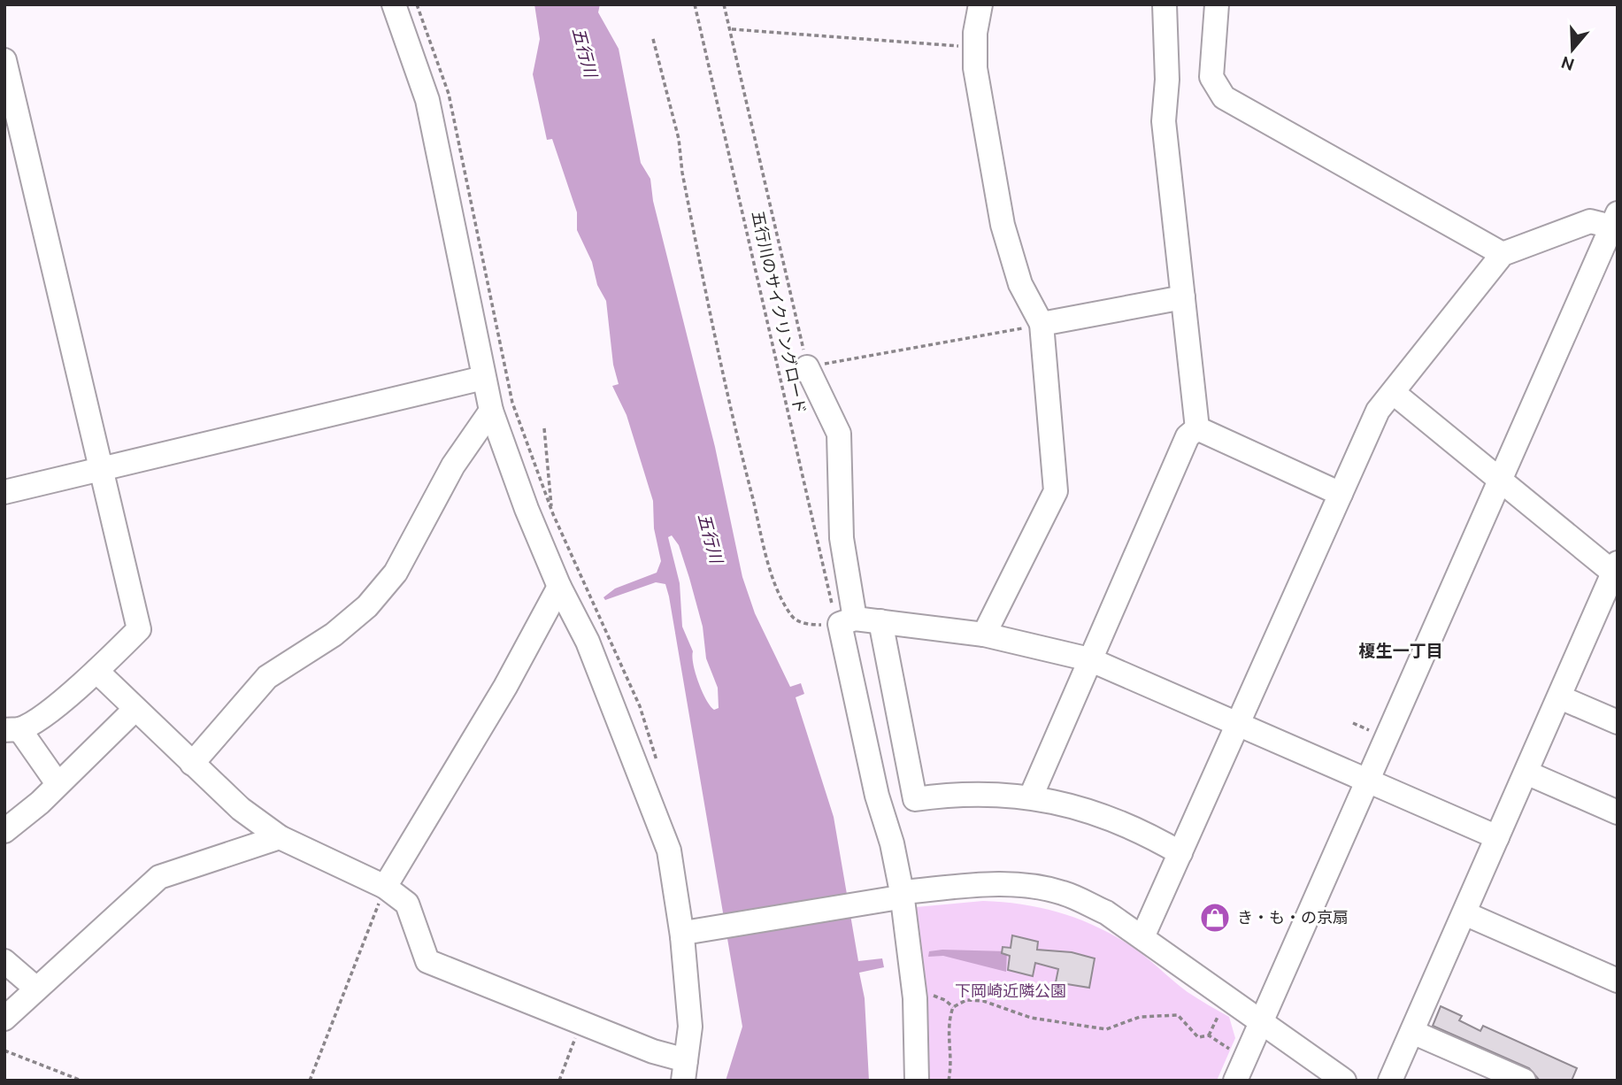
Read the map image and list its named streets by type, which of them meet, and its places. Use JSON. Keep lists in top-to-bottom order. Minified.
{"streets":{"path":["五行川のサイクリングロード"]},"districts":["榎生一丁目"],"water":["五行川"],"parks":["下岡崎近隣公園"],"places":{"shop":["き・も・の京扇"]},"north":"bottom"}
